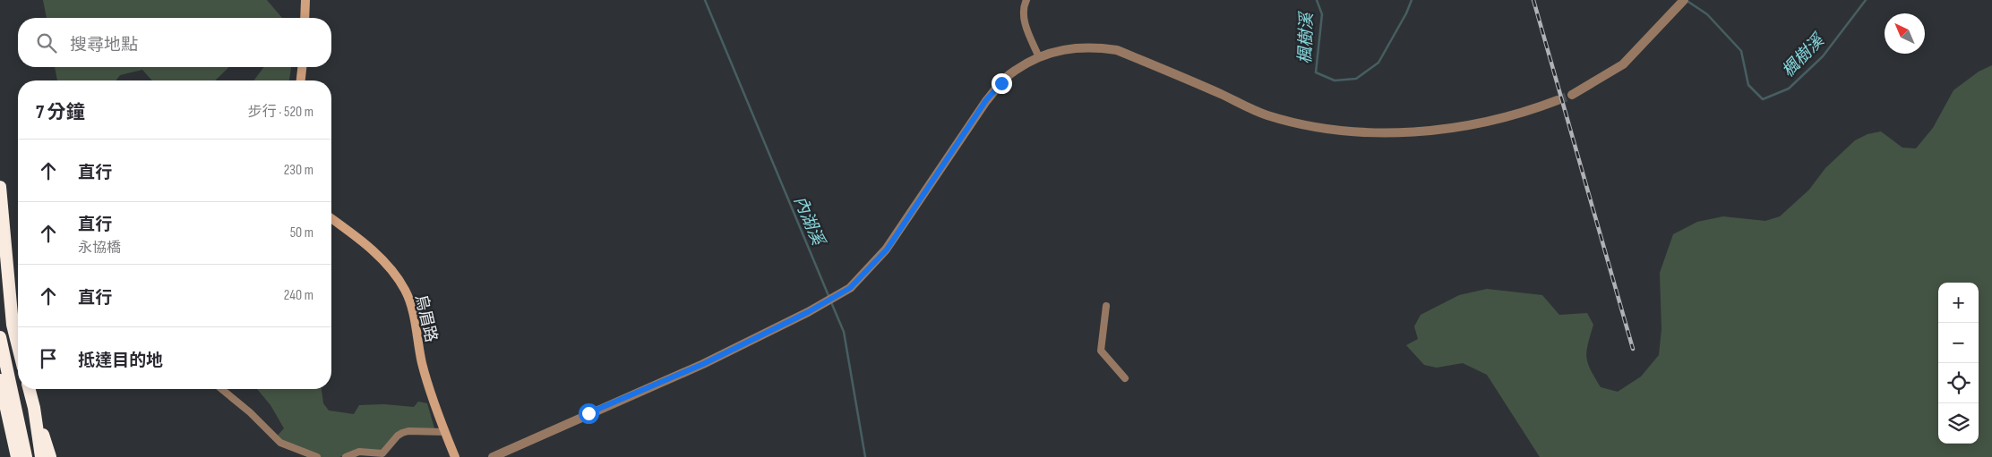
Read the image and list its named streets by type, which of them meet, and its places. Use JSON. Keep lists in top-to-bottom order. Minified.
{"streets":{"main road":["烏眉路"]},"water":["楓樹溪","內湖溪"],"north":"top left","page":{"search":"搜尋地點","heading":["7 分鐘","步行 · 520 m"],"list":[["直行","230 m"],["直行","永協橋","50 m"],["直行","240 m"],"抵達目的地"],"map_buttons":["+","−"]}}
